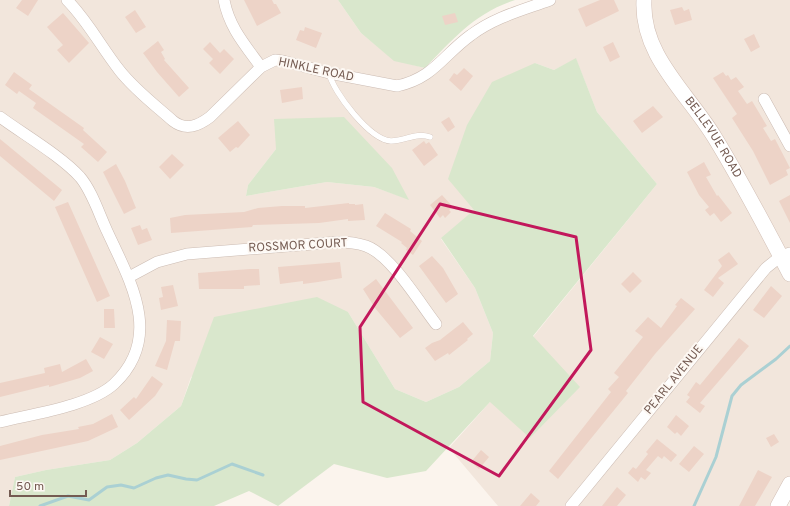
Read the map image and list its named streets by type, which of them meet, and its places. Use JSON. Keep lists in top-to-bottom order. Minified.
{"streets":{"street":["HINKLE ROAD","BELLEVUE ROAD","ROSSMOR COURT","PEARL AVENUE"]},"crossings":[["BELLEVUE ROAD","PEARL AVENUE"]],"scale_bar":"50 m"}
